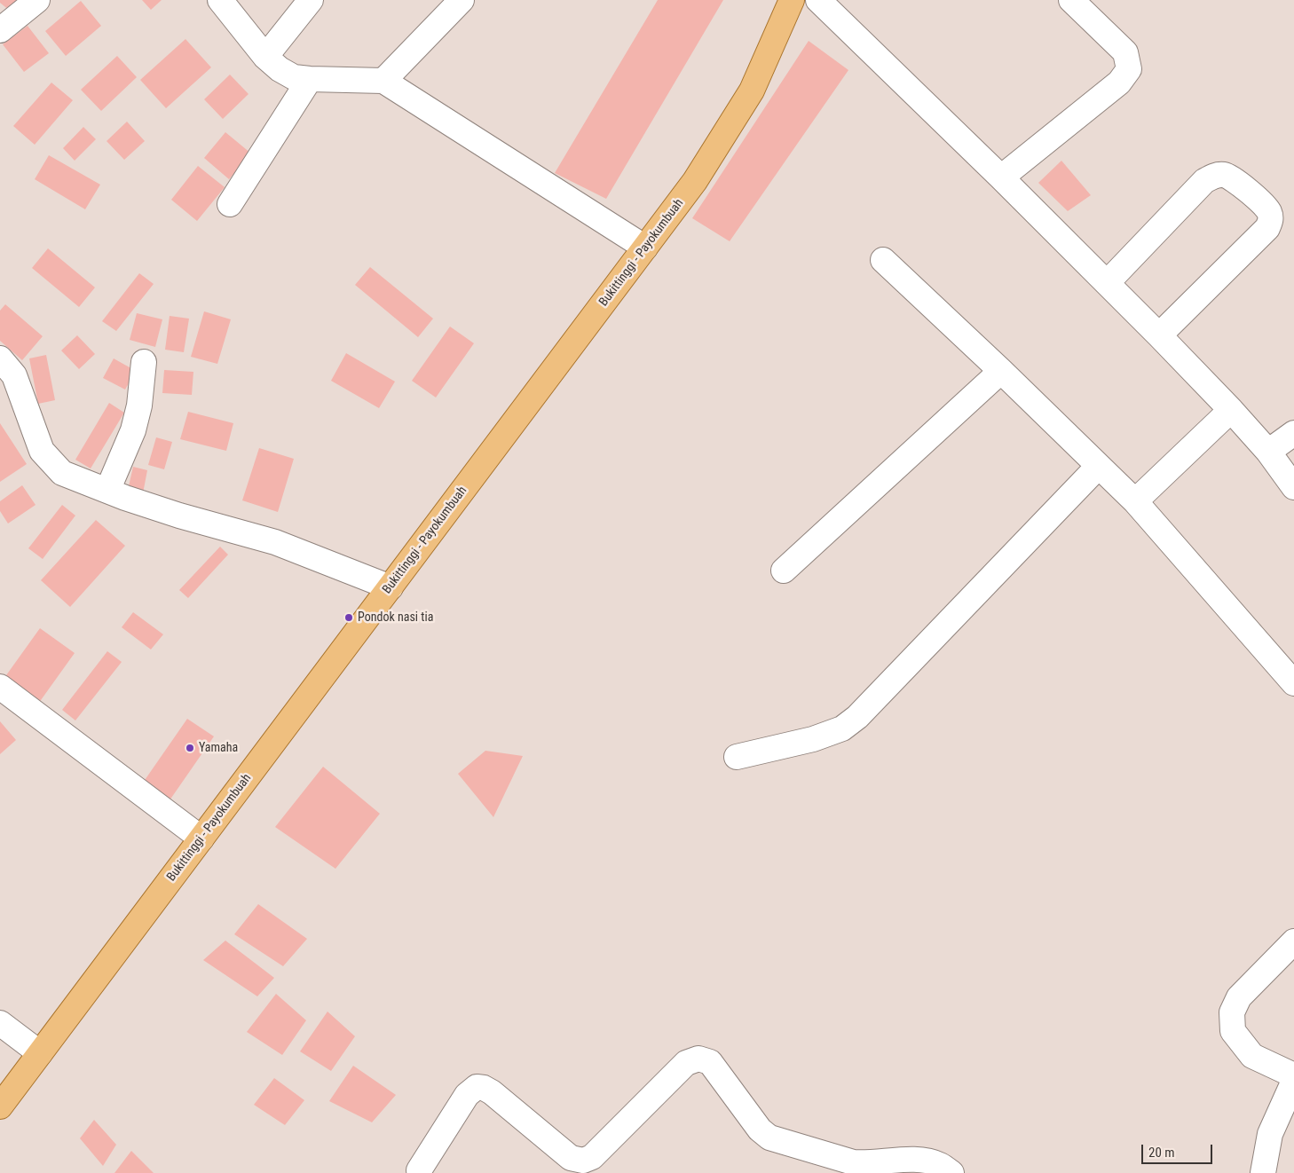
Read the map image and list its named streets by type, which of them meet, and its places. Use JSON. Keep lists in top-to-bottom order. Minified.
{"streets":{"main road":["Bukittinggi - Payokumbuah"]},"places":["Pondok nasi tia","Yamaha"],"scale_bar":"20 m"}
